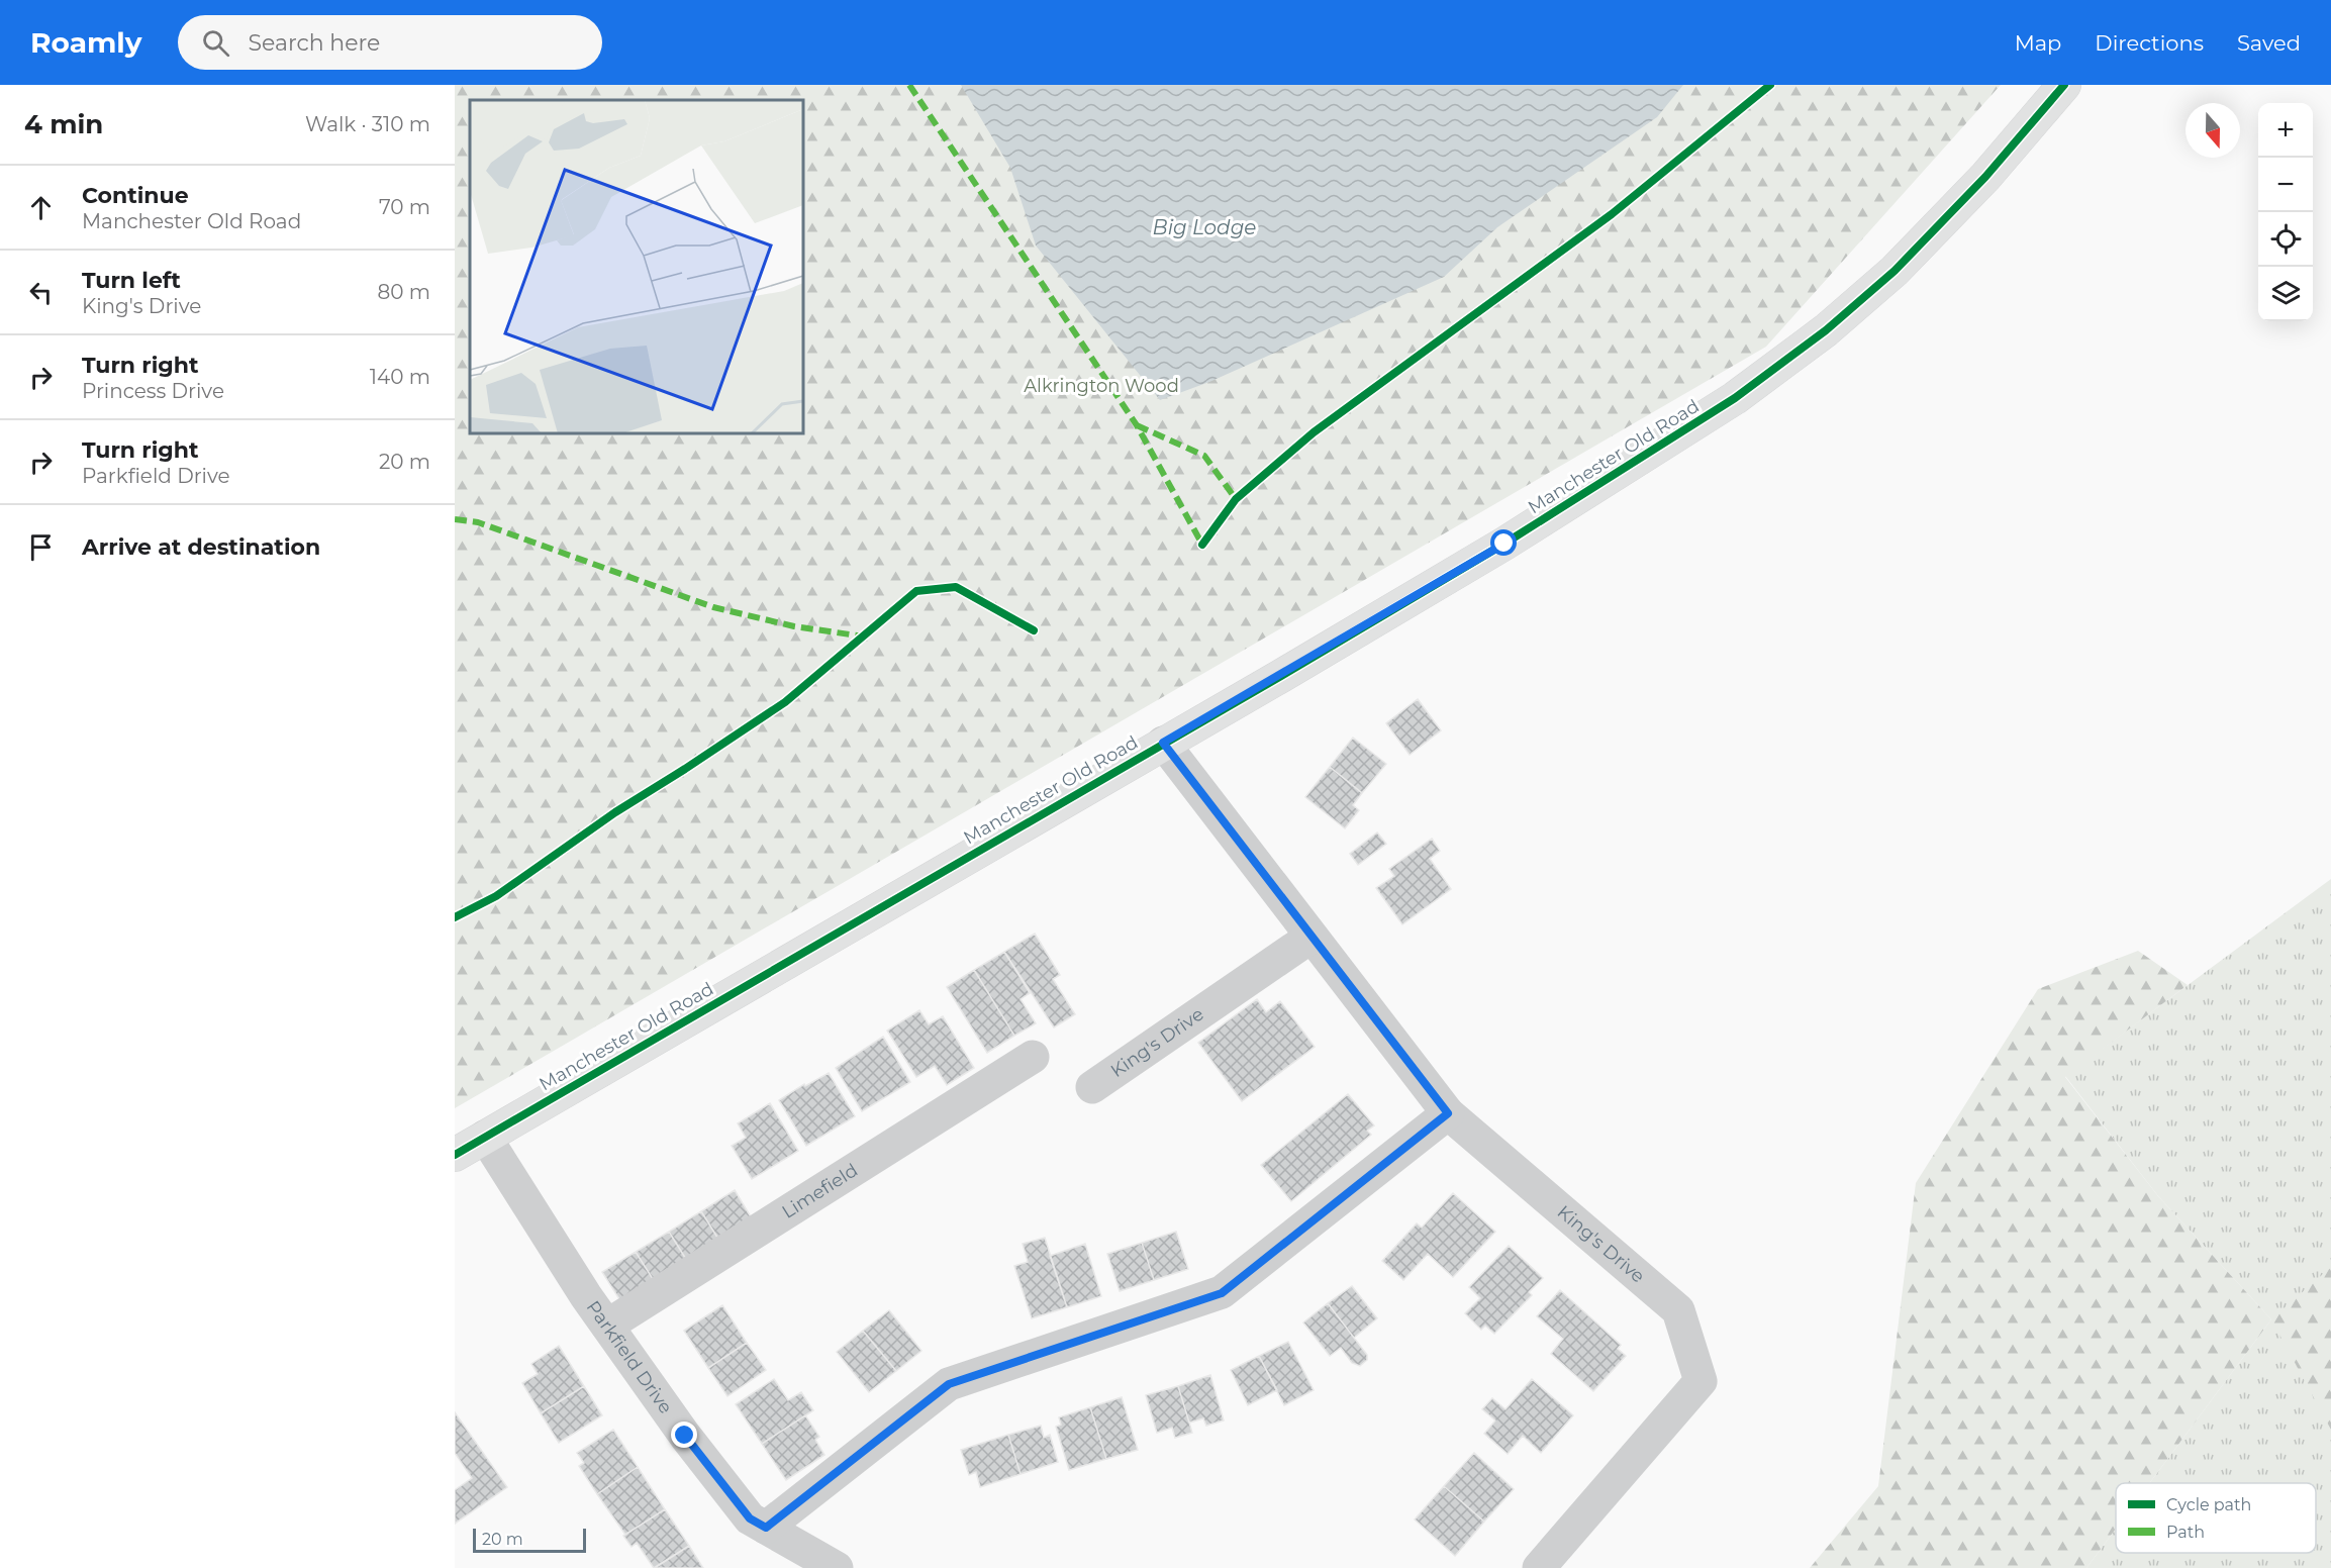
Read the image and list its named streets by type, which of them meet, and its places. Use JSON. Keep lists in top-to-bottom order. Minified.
{"streets":{"main road":["Manchester Old Road"],"street":["King's Drive","Limefield","Parkfield Drive"]},"crossings":[["Manchester Old Road","King's Drive"],["Manchester Old Road","Parkfield Drive"],["Limefield","Parkfield Drive"]],"water":["Big Lodge"],"parks":["Alkrington Wood"],"legend":["Cycle path","Path"],"scale_bar":"20 m","north":"bottom","page":{"header":"Roamly","search":"Search here","nav":["Map","Directions","Saved"],"heading":["4 min","Walk · 310 m"],"map_buttons":["+","−"],"list":[["Continue","Manchester Old Road","70 m"],["Turn left","King's Drive","80 m"],["Turn right","Princess Drive","140 m"],["Turn right","Parkfield Drive","20 m"],"Arrive at destination"],"scale":"20 m"}}
